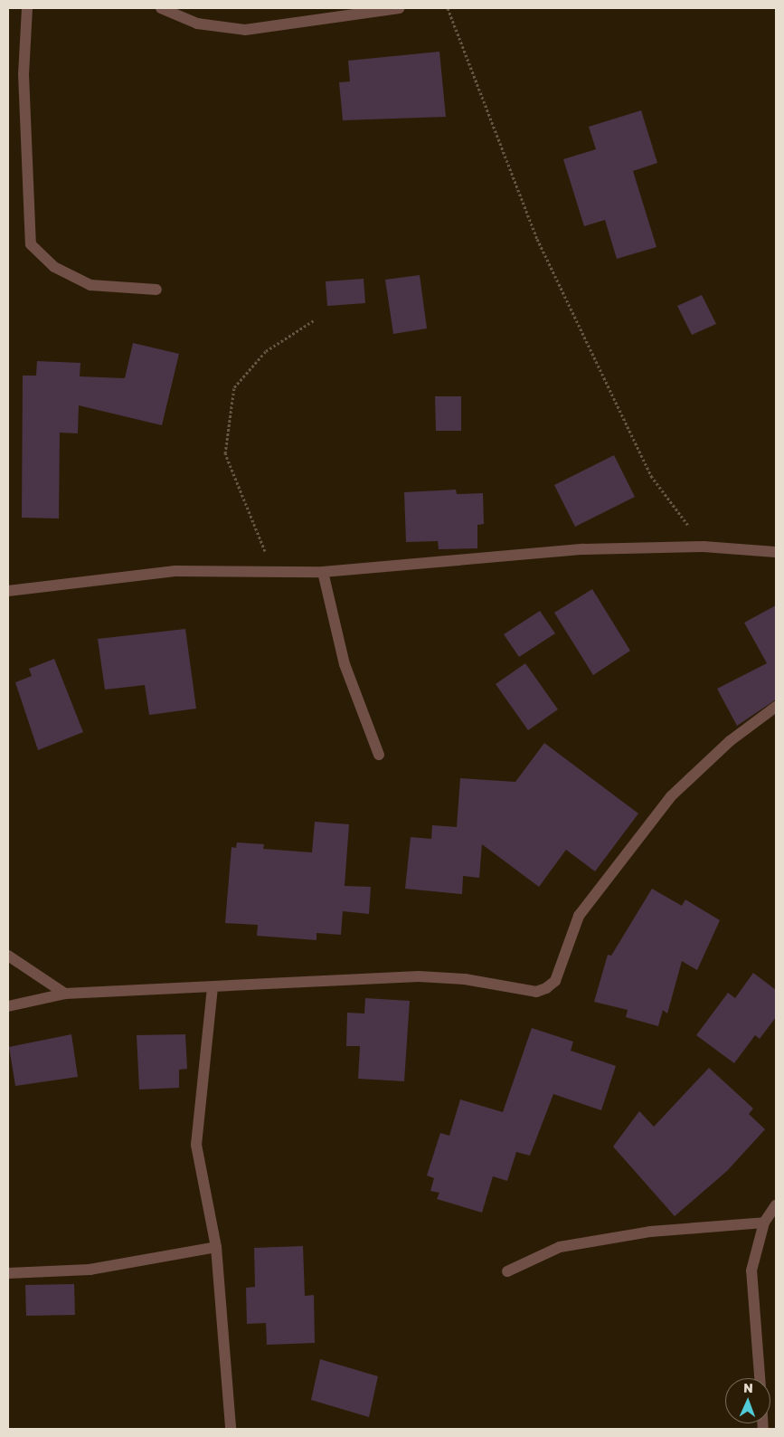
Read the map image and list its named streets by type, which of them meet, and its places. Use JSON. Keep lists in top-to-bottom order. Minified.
{"north":"top"}
